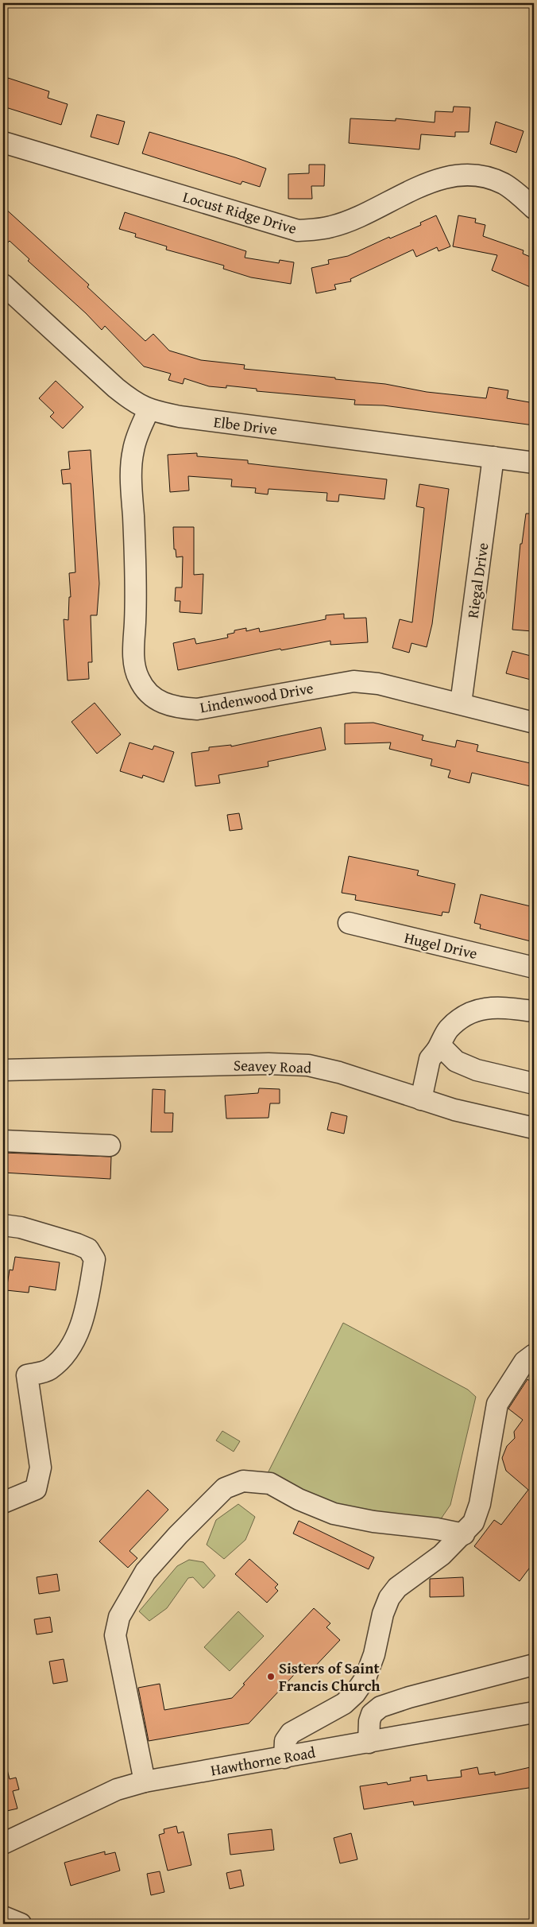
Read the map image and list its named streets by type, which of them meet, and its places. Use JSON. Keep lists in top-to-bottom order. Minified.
{"streets":{"street":["Locust Ridge Drive","Elbe Drive","Riegal Drive","Lindenwood Drive","Hugel Drive","Seavey Road","Hawthorne Road"]},"crossings":[["Elbe Drive","Riegal Drive"],["Elbe Drive","Lindenwood Drive"],["Riegal Drive","Lindenwood Drive"]],"places":["Sisters of Saint Francis Church"]}
